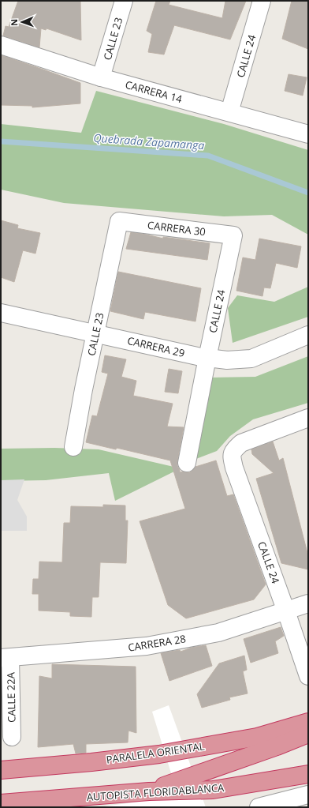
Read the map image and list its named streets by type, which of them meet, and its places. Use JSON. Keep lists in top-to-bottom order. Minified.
{"streets":{"highway":["PARALELA ORIENTAL","AUTOPISTA FLORIDABLANCA"],"street":["CALLE 23","CALLE 24","CARRERA 14","CARRERA 30","CARRERA 29","CARRERA 28","CALLE 22A"]},"crossings":[["CALLE 23","CARRERA 14"],["CALLE 23","CARRERA 30"],["CALLE 23","CARRERA 29"],["CALLE 24","CARRERA 14"],["CALLE 24","CARRERA 30"],["CALLE 24","CARRERA 29"],["CALLE 24","CARRERA 28"],["CARRERA 28","CALLE 22A"]],"water":["Quebrada Zapamanga"],"north":"left"}
